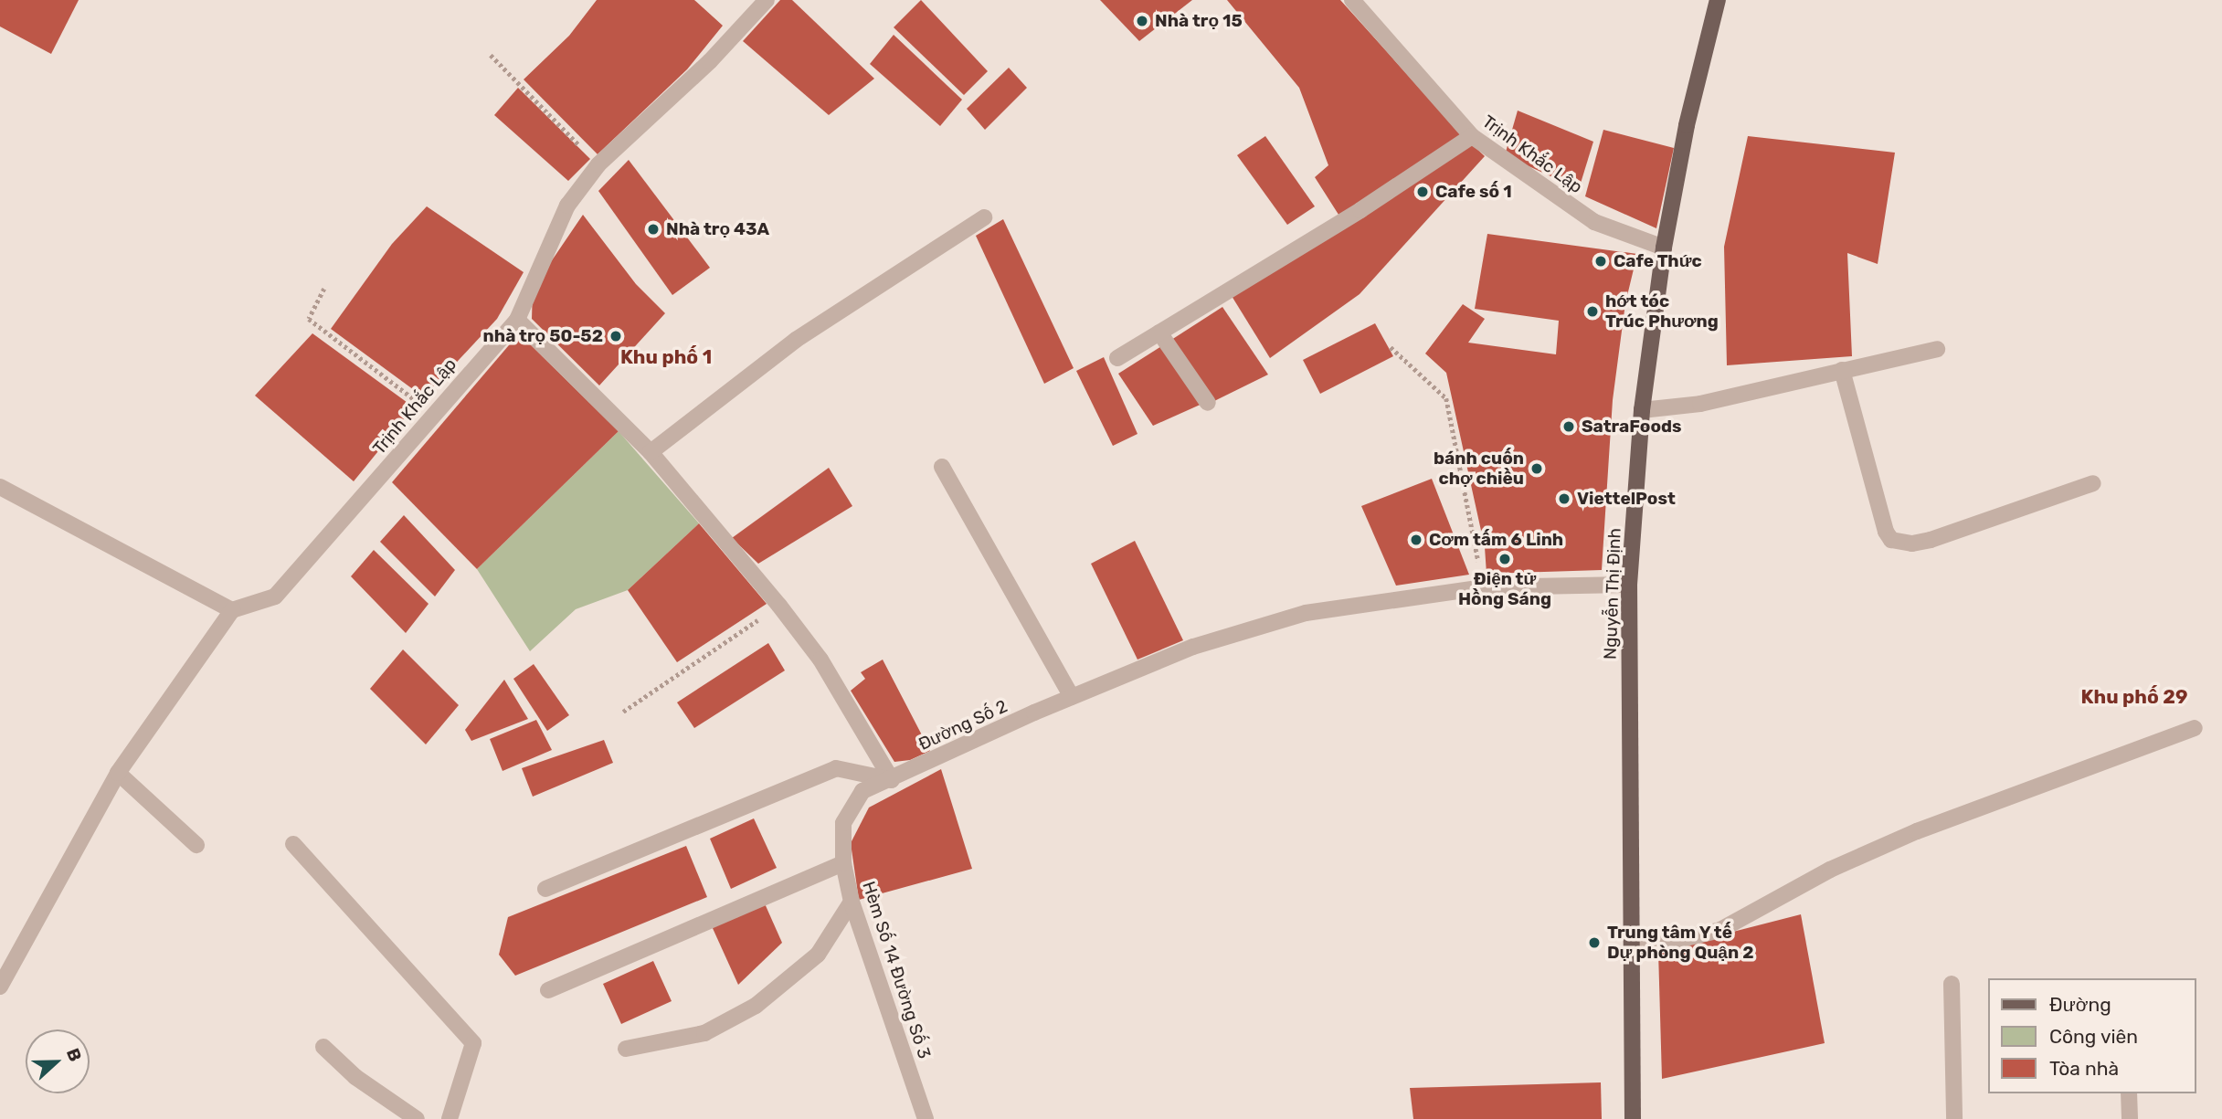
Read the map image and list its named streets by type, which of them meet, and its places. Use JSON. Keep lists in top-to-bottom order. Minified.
{"streets":{"main road":["Nguyễn Thị Định"],"street":["Trịnh Khắc Lập","Đường Số 2","Hèm Số 14 Đường Số 3"]},"crossings":[["Trịnh Khắc Lập","Nguyễn Thị Định"],["Nguyễn Thị Định","Đường Số 2"],["Đường Số 2","Hèm Số 14 Đường Số 3"]],"districts":["Khu phố 1","Khu phố 29"],"places":["Nhà trọ 15","Cafe số 1","Nhà trọ 43A","Cafe Thức","hớt tóc Trúc Phương","nhà trọ 50-52","SatraFoods","bánh cuốn chợ chiều","ViettelPost","Cơm tấm 6 Linh","Điện tử Hồng Sáng","Trung tâm Y tế Dự phòng Quận 2"],"legend":["Đường","Công viên","Tòa nhà"],"north":"right"}
